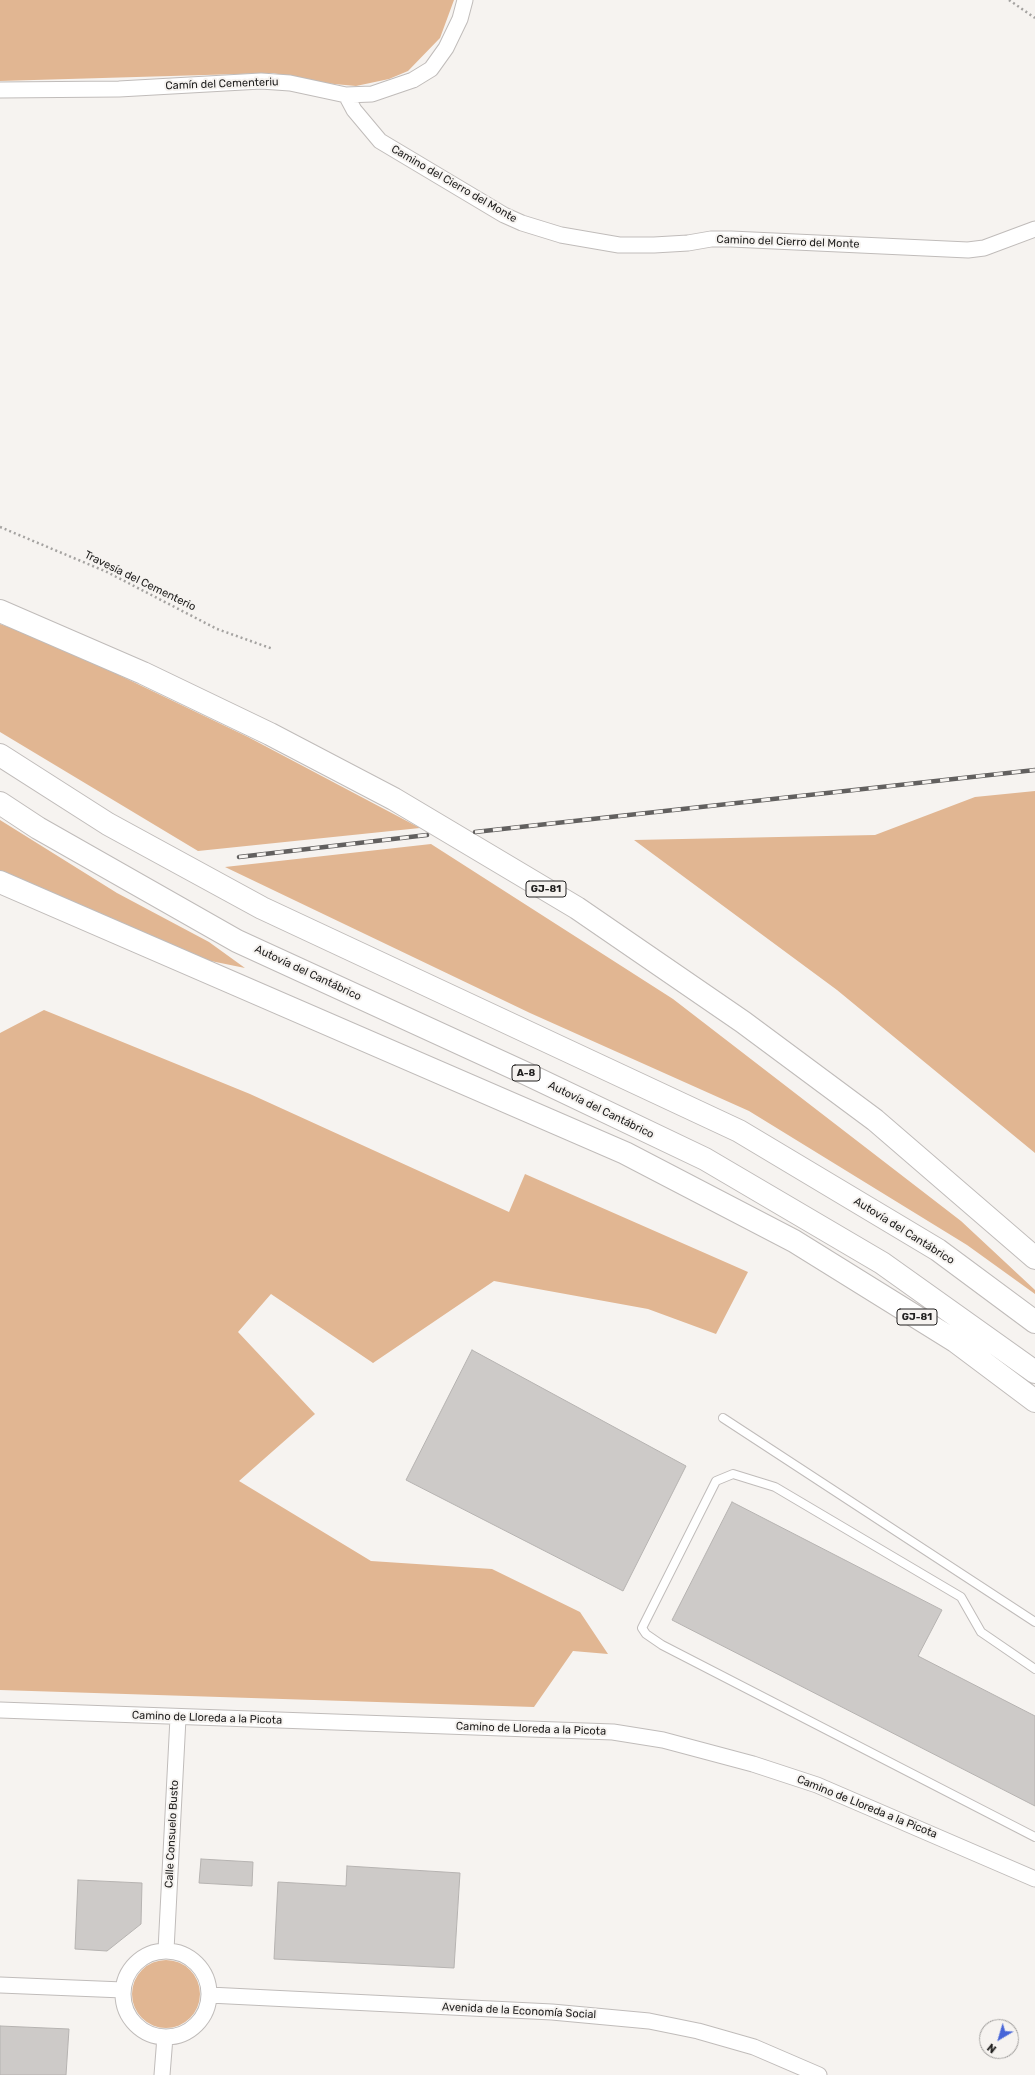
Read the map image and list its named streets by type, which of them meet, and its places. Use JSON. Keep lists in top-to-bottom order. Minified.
{"streets":{"highway":["GJ-81","Autovía del Cantábrico","A-8"],"street":["Camín del Cementeriu","Camino del Cierro del Monte","Camino de Lloreda a la Picota","Calle Consuelo Busto","Avenida de la Economía Social"],"path":["Travesía del Cementerio"]},"crossings":[["Camín del Cementeriu","Camino del Cierro del Monte"],["Camino de Lloreda a la Picota","Calle Consuelo Busto"],["Calle Consuelo Busto","Avenida de la Economía Social"]],"north":"bottom left"}
